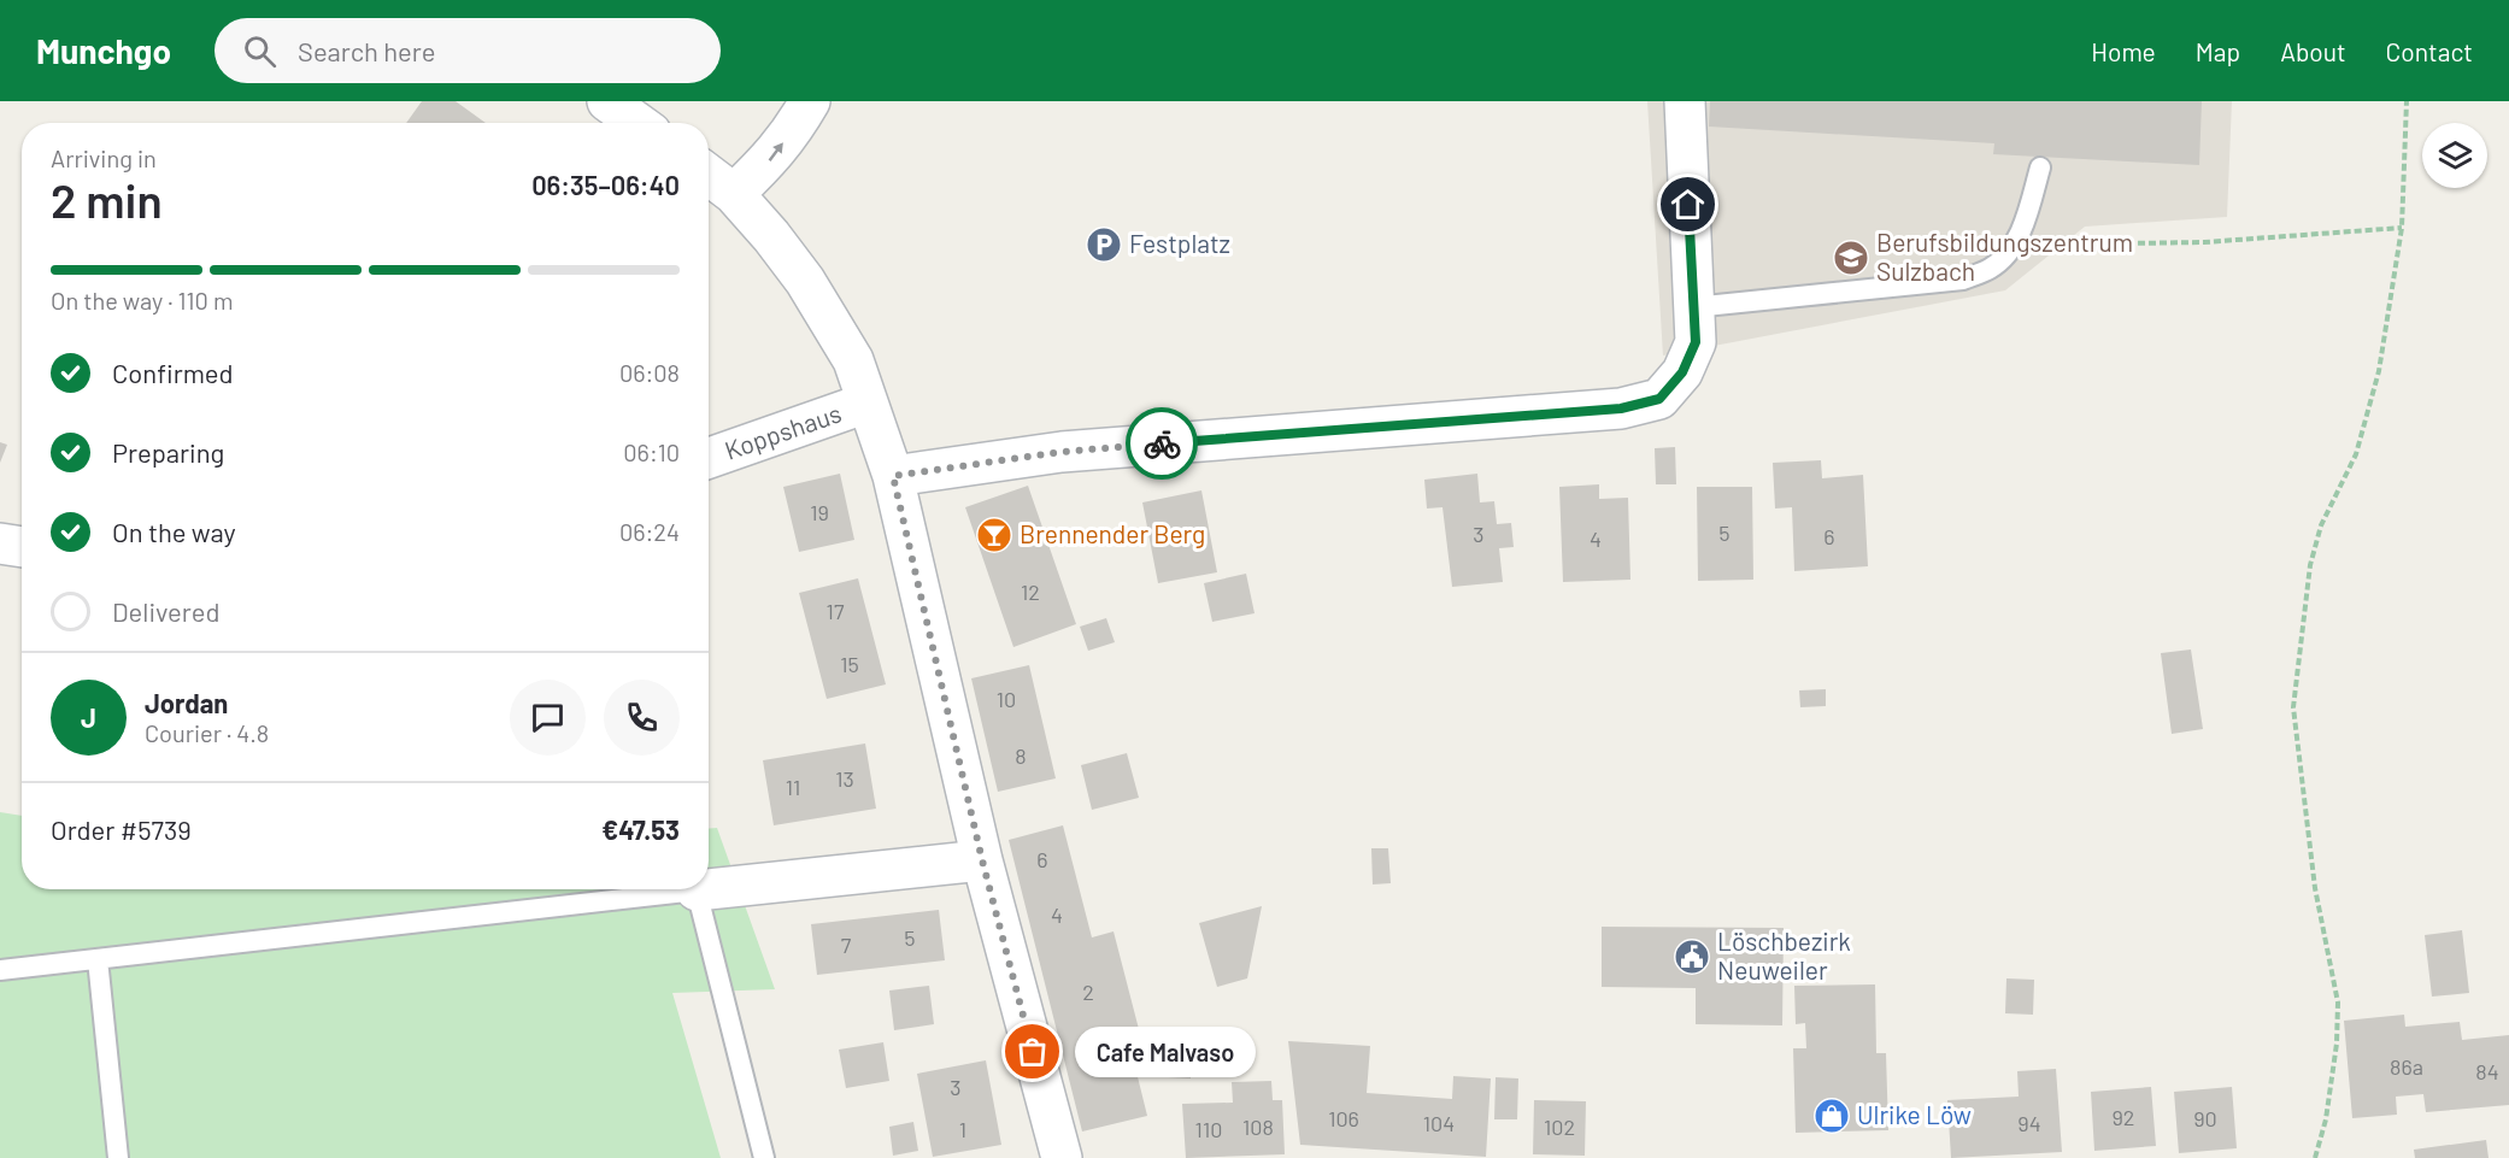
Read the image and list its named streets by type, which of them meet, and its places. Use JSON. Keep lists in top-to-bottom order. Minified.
{"streets":{"street":["Koppshaus"]},"places":{"parking":["Festplatz"],"school or university":["Berufsbildungszentrum Sulzbach"],"bar":["Brennender Berg"],"public building":["Löschbezirk Neuweiler"],"other":["Cafe Malvaso"],"shop":["Ulrike Löw"]},"house_numbers":["19","5","3","6","4","12","17","15","10","8","13","11","6","4","5","7","2","86a","84","3","92","106","90","104","94","108","102","1","110"],"page":{"header":"Munchgo","search":"Search here","nav":["Home","Map","About","Contact"],"heading":["2 min","Arriving in","06:35–06:40"],"panel":["Jordan","Courier · 4.8","Order #5739","€47.53"],"bar":"On the way · 110 m","list":[["Confirmed","06:08"],["Preparing","06:10"],["On the way","06:24"],"Delivered"],"round":"J","bubble":"Cafe Malvaso"}}
